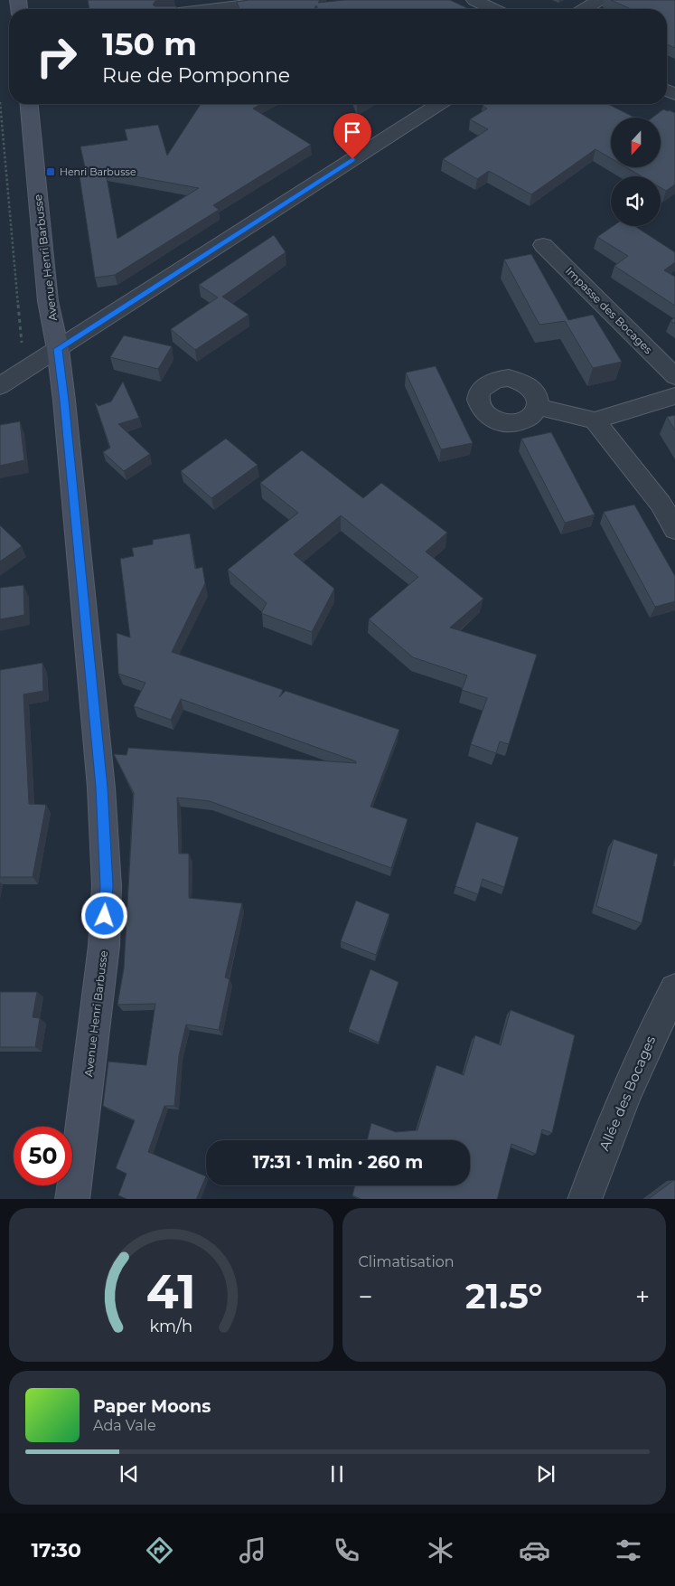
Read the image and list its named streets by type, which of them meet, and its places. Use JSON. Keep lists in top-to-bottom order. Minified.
{"streets":{"main road":["Avenue Henri Barbusse"],"street":["Impasse des Bocages","Allée des Bocages"]},"places":{"transit":["Henri Barbusse"]},"north":"bottom","page":{"turn":["150 m","Rue de Pomponne"],"limit":"50","trip":"17:31 · 1 min · 260 m","tile":"Climatisation","heat":["−","21.5°","+"],"song":["Paper Moons","Ada Vale"],"tabs":"17:30","gauge":["41","km/h"]}}
